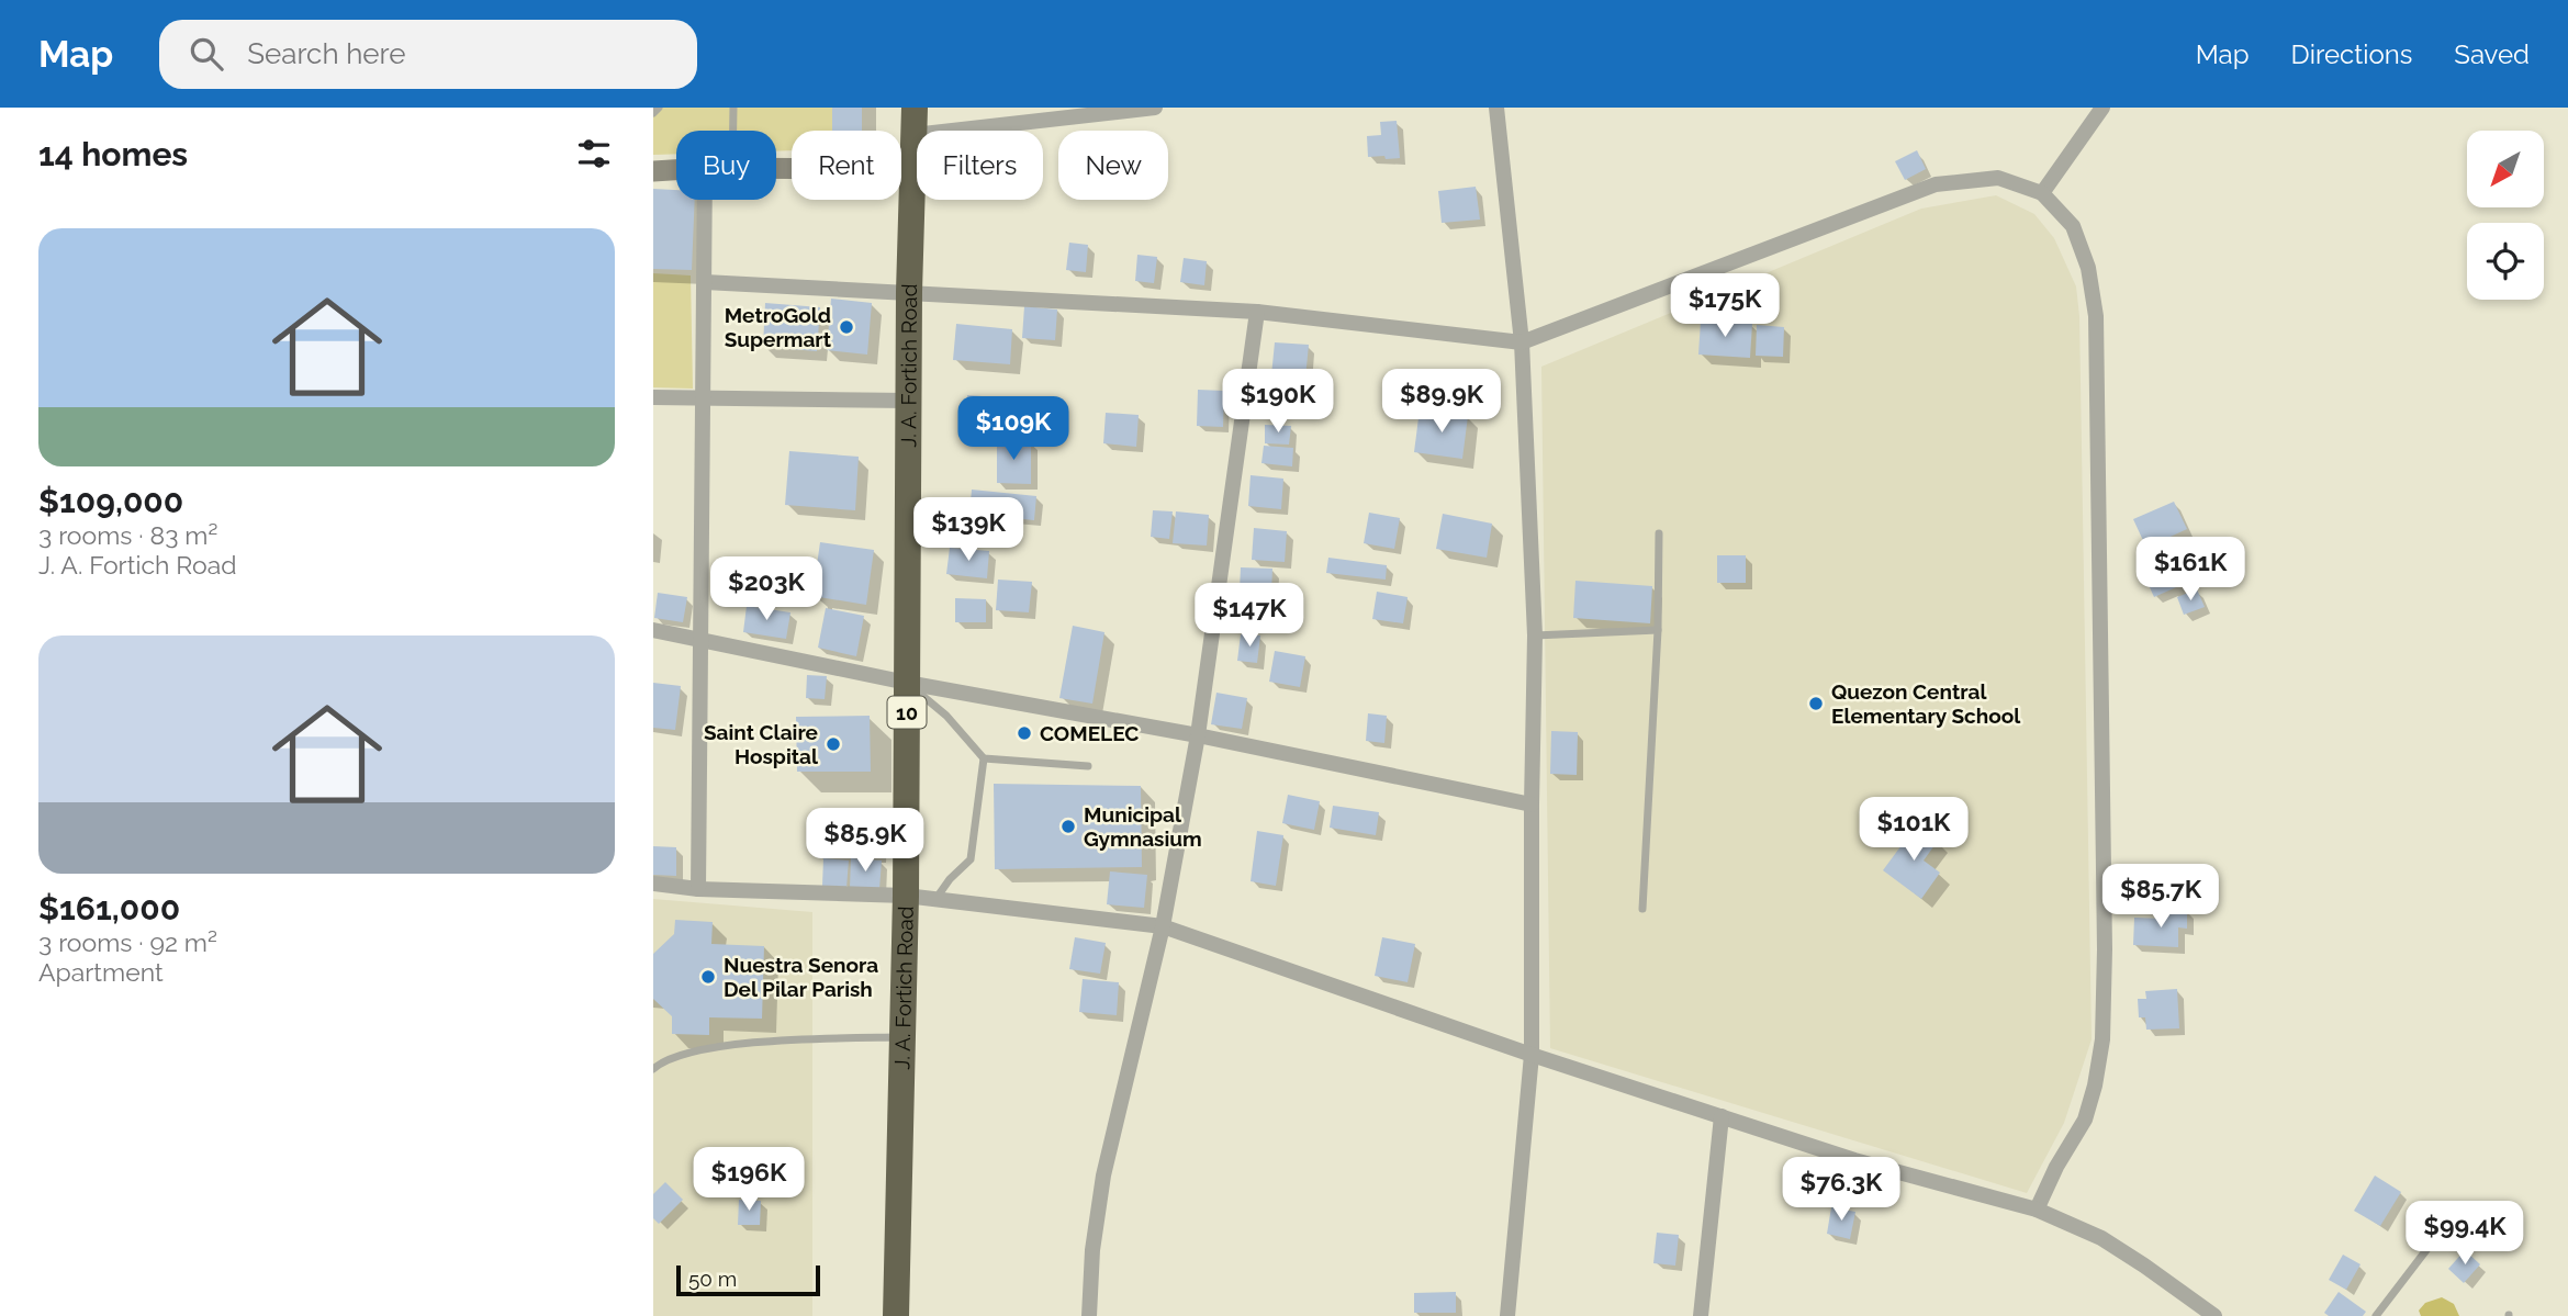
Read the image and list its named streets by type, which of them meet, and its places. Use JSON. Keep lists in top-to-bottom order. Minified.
{"streets":{"highway":["J. A. Fortich Road","10"]},"places":["MetroGold Supermart","Quezon Central Elementary School","COMELEC","Saint Claire Hospital","Municipal Gymnasium","Nuestra Senora Del Pilar Parish"],"scale_bar":"50 m","north":"bottom left","page":{"header":"Map","search":"Search here","nav":["Map","Directions","Saved"],"heading":"14 homes","chip":["Buy","Rent","Filters","New"],"list":[{"name":"$109,000","note":"3 rooms · 83 m² · J. A. Fortich Road"},{"name":"$161,000","note":"3 rooms · 92 m² · Apartment"}],"price":["$175K","$190K","$89.9K","$109K","$139K","$161K","$203K","$147K","$101K","$85.9K","$85.7K","$196K","$76.3K","$99.4K"],"scale":"50 m"}}
